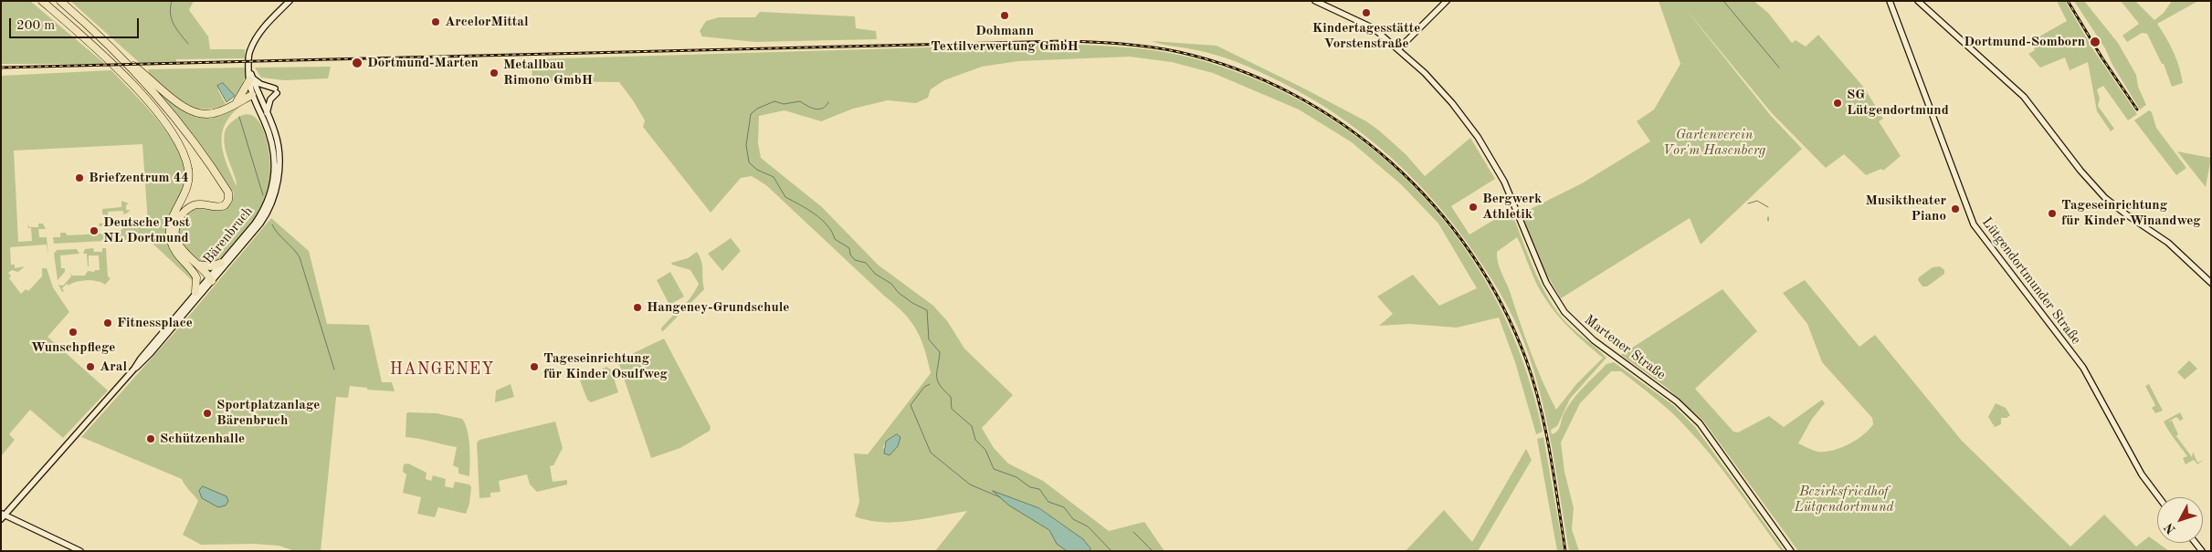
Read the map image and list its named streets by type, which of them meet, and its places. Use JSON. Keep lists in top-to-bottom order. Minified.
{"streets":{"main road":["Bärenbruch","Lütgendortmunder Straße","Martener Straße"]},"districts":["HANGENEY"],"parks":["Gartenverein Vor'm Hasenberg","Bezirksfriedhof Lütgendortmund"],"places":["Kindertagesstätte Vorstenstraße","Dohmann Textilverwertung GmbH","ArcelorMittal","Dortmund-Somborn","Dortmund-Marten","Metallbau Rimono GmbH","SG Lütgendortmund","Briefzentrum 44","Bergwerk Athletik","Musiktheater Piano","Tageseinrichtung für Kinder Winandweg","Deutsche Post NL Dortmund","Hangeney-Grundschule","Fitnessplace","Wunschpflege","Aral","Tageseinrichtung für Kinder Osulfweg","Sportplatzanlage Bärenbruch","Schützenhalle"],"scale_bar":"200 m","north":"bottom left"}
